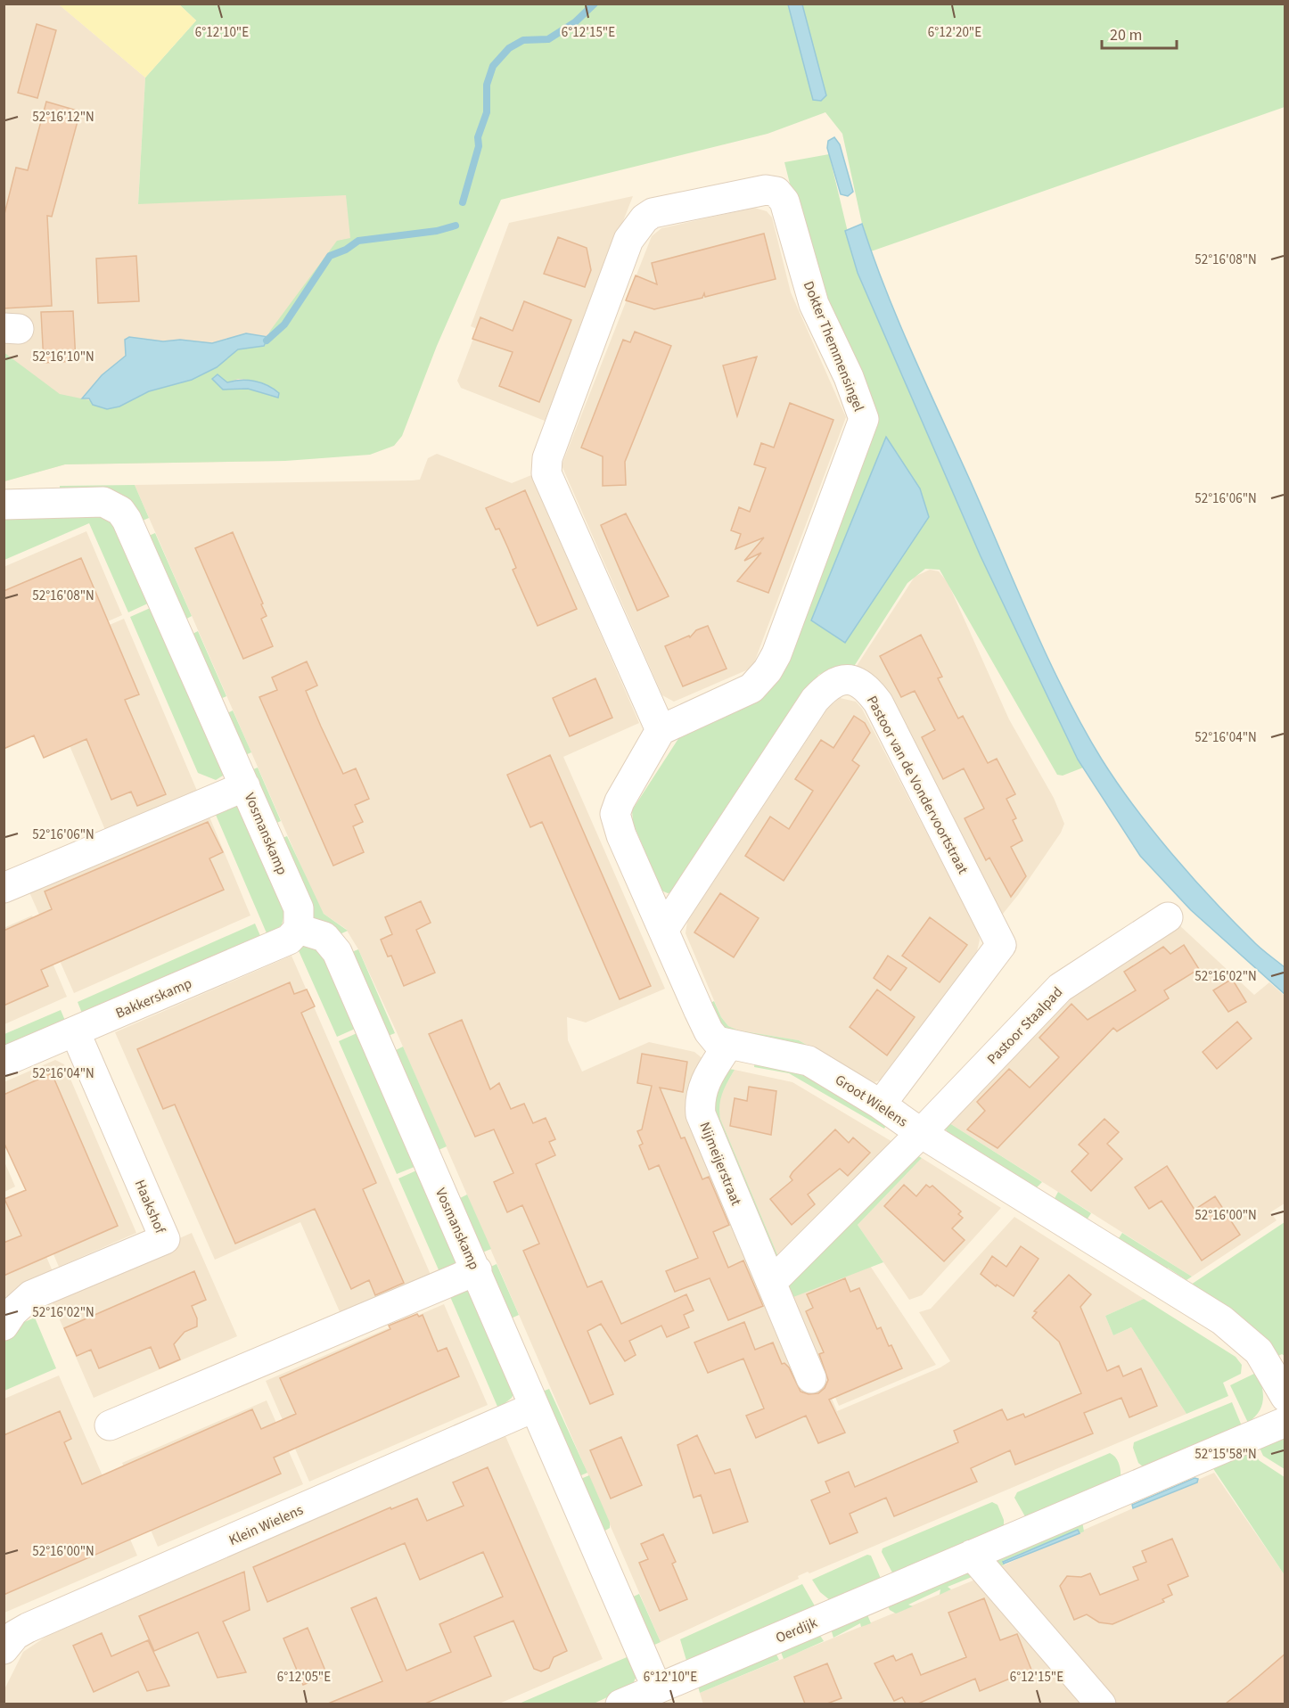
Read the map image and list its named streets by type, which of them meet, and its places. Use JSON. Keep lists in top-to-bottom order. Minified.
{"streets":{"street":["Dokter Themmensingel","Pastoor van de Vondervoortstraat","Vosmanskamp","Bakkerskamp","Pastoor Staalpad","Groot Wielens","Nijmeijerstraat","Haakshof","Klein Wielens","Oerdijk"]},"crossings":[["Dokter Themmensingel","Groot Wielens"],["Pastoor van de Vondervoortstraat","Groot Wielens"],["Vosmanskamp","Bakkerskamp"],["Vosmanskamp","Klein Wielens"],["Vosmanskamp","Oerdijk"],["Bakkerskamp","Haakshof"],["Pastoor Staalpad","Groot Wielens"],["Groot Wielens","Nijmeijerstraat"]],"scale_bar":"20 m","coordinates":["6°12'10\"E","6°12'15\"E","6°12'20\"E","52°16'12\"N","52°16'08\"N","52°16'10\"N","52°16'06\"N","52°16'04\"N","52°16'02\"N","52°16'00\"N","52°15'58\"N","6°12'05\"E"]}
